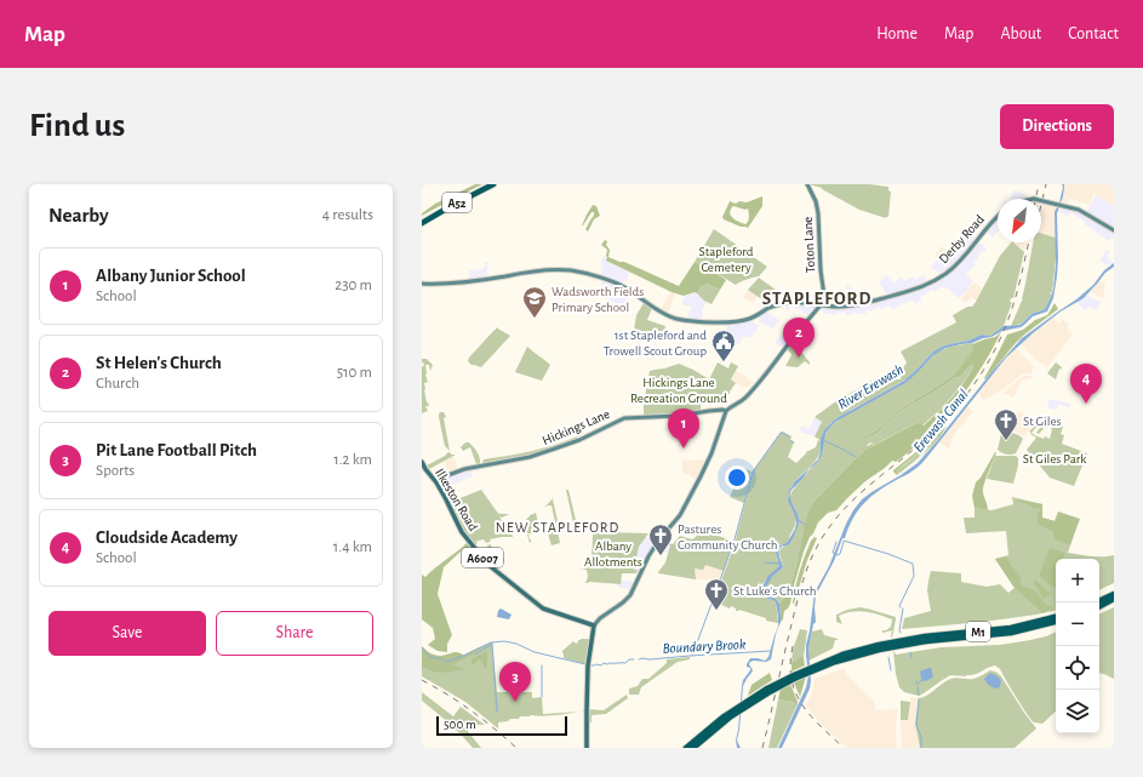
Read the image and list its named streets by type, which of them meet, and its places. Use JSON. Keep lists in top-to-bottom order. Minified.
{"streets":{"highway":["A52","M1"],"main road":["Derby Road","Toton Lane","Hickings Lane","Ilkeston Road","A6007"]},"crossings":[["Derby Road","Toton Lane"],["Hickings Lane","Ilkeston Road"]],"districts":["STAPLEFORD","NEW STAPLEFORD"],"water":["River Erewash","Erewash Canal","Boundary Brook"],"parks":["Stapleford Cemetery","Hickings Lane Recreation Ground","St Giles Park","Albany Allotments"],"places":{"school or university":["Wadsworth Fields Primary School"],"public building":["1st Stapleford and Trowell Scout Group"],"church":["St Giles","Pastures Community Church","St Luke's Church"]},"scale_bar":"500 m","north":"bottom left","page":{"header":"Map","nav":["Home","Map","About","Contact"],"buttons":["Directions",["Save","Share"]],"title":"Find us","heading":["Nearby","4 results"],"list":[{"mark":"1","name":"Albany Junior School","note":"School","value":"230 m"},{"mark":"2","name":"St Helen's Church","note":"Church","value":"510 m"},{"mark":"3","name":"Pit Lane Football Pitch","note":"Sports","value":"1.2 km"},{"mark":"4","name":"Cloudside Academy","note":"School","value":"1.4 km"}],"pins":["2","4","1","3"],"map_buttons":["+","−"],"scale":"500 m"}}
